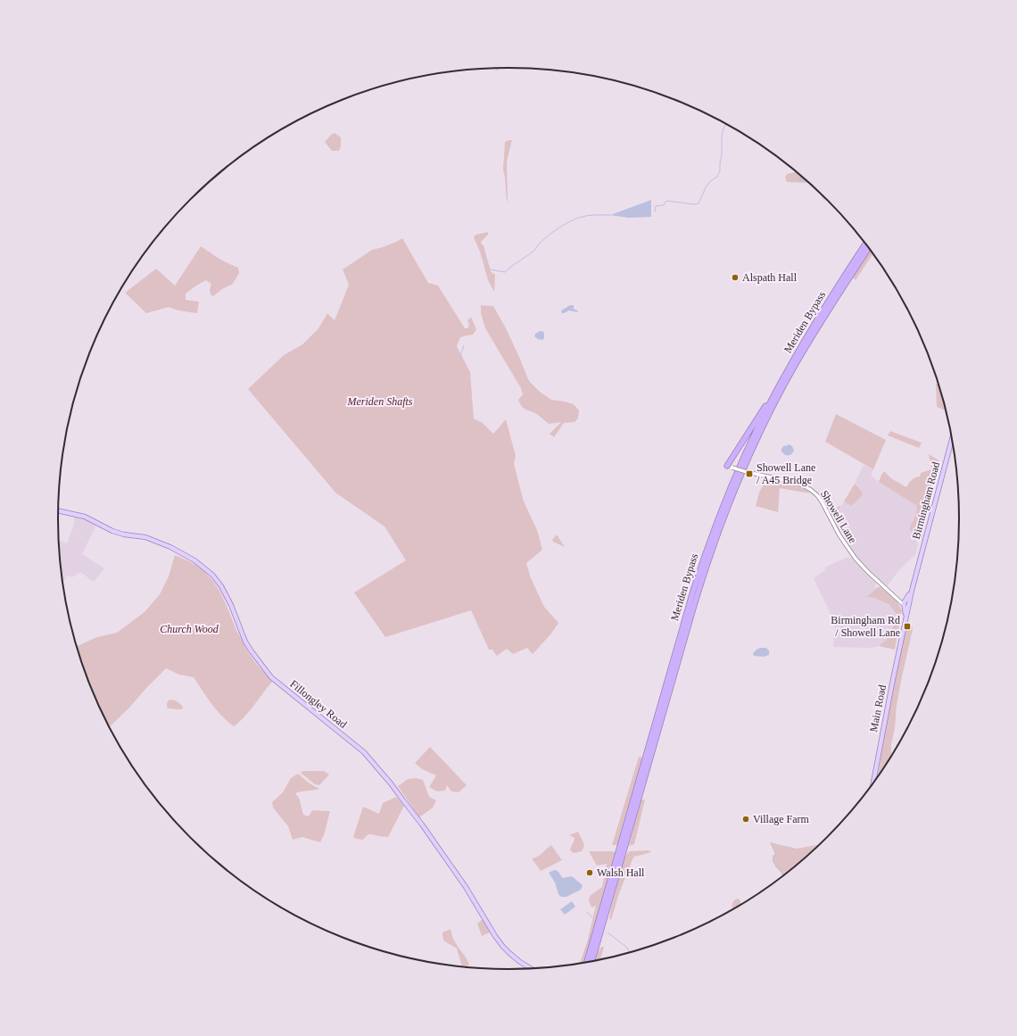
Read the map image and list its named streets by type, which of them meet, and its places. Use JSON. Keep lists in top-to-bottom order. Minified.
{"streets":{"highway":["Meriden Bypass"],"main road":["Birmingham Road","Fillongley Road","Main Road"],"street":["Showell Lane"]},"crossings":[["Birmingham Road","Showell Lane"],["Birmingham Road","Main Road"],["Showell Lane","Main Road"]],"parks":["Meriden Shafts","Church Wood"],"places":{"other":["Alspath Hall","Village Farm","Walsh Hall"],"transit":["Showell Lane / A45 Bridge","Birmingham Rd / Showell Lane"]}}
